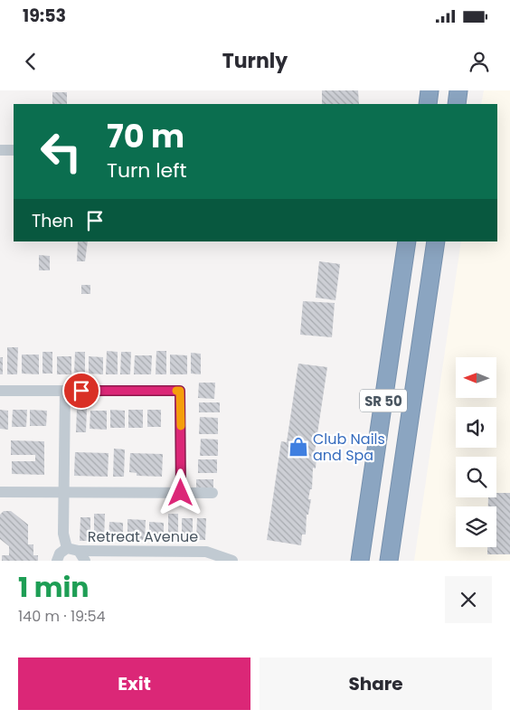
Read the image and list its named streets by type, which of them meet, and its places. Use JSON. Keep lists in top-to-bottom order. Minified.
{"streets":{"highway":["SR 50"],"street":["Retreat Avenue"]},"places":{"shop":["Club Nails and Spa"]},"north":"left","page":{"status":"19:53","header":"Turnly","turn":["70 m","Turn left"],"then":"Then","heading":["1 min","140 m · 19:54"],"buttons":["Exit","Share"]}}
